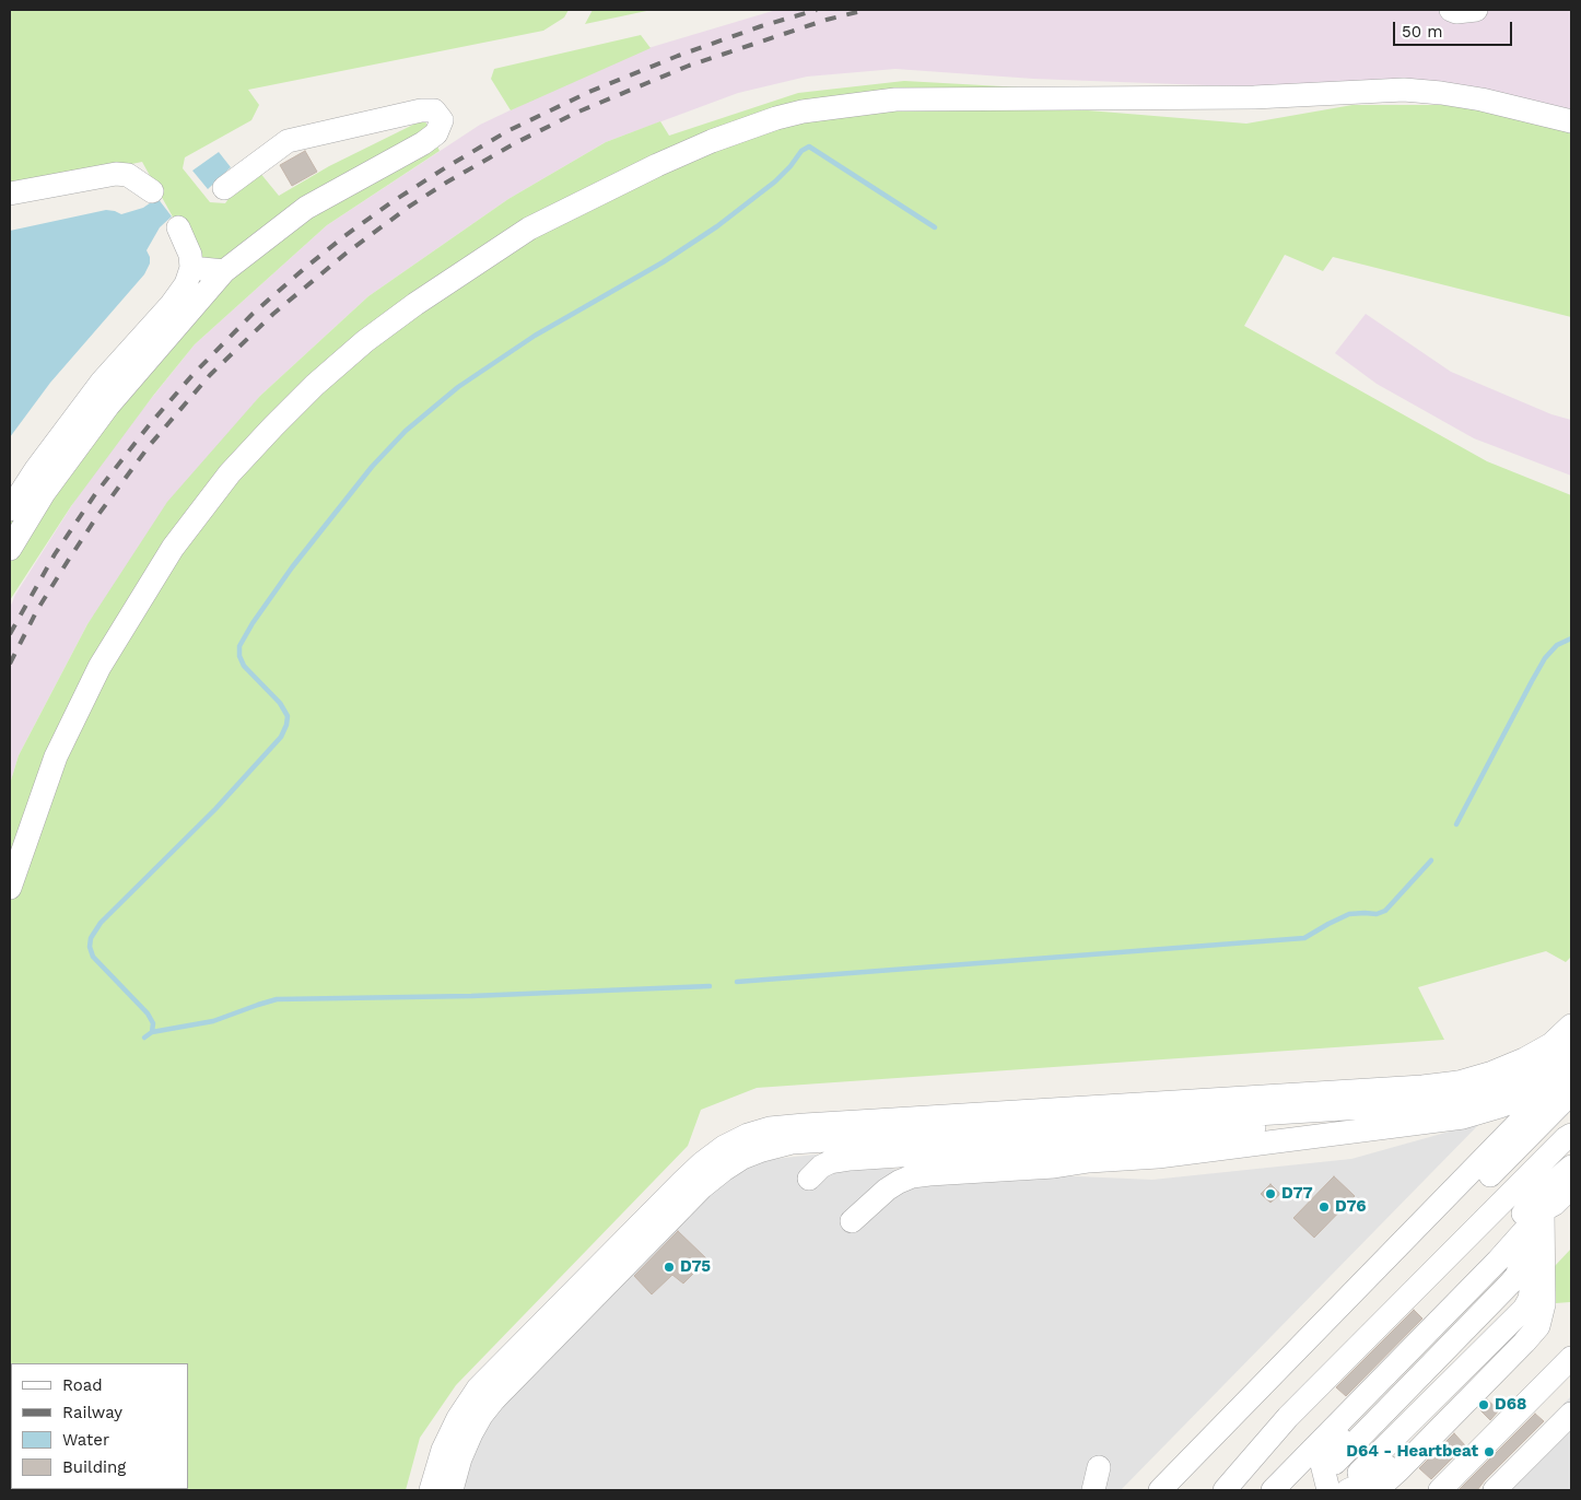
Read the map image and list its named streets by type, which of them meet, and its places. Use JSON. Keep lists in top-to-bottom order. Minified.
{"places":["D77","D76","D75","D68","D64 - Heartbeat"],"legend":["Road","Railway","Water","Building"],"scale_bar":"50 m"}
